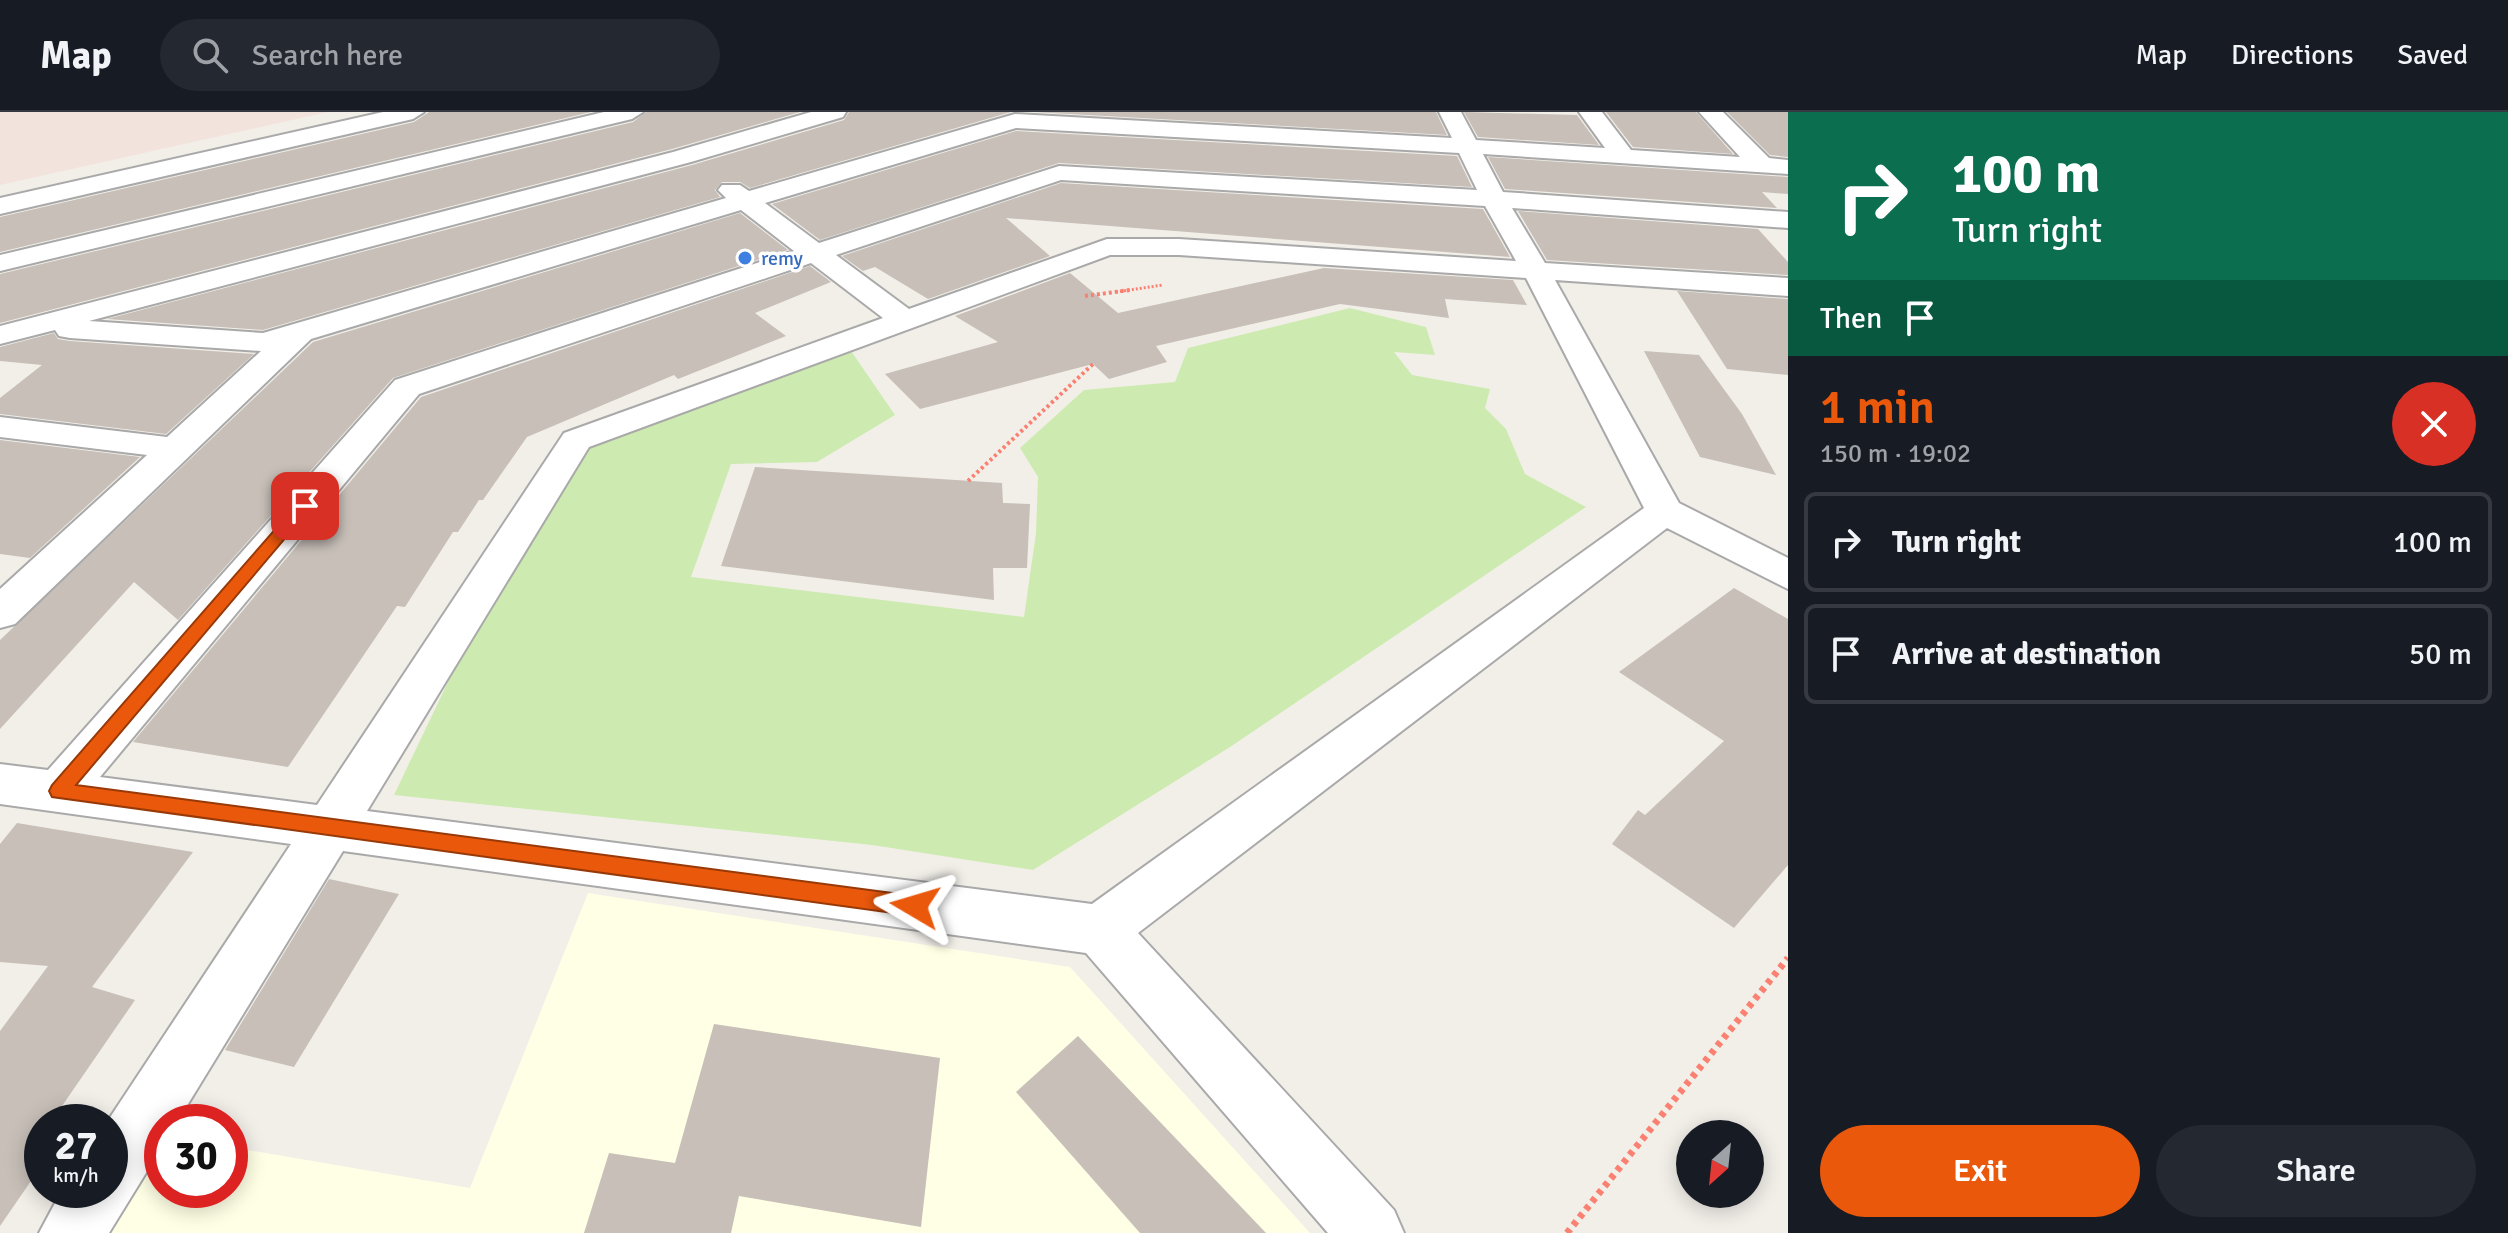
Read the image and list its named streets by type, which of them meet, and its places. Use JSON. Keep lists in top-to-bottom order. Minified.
{"places":["remy"],"north":"bottom left","page":{"header":"Map","search":"Search here","nav":["Map","Directions","Saved"],"turn":["100 m","Turn right"],"then":"Then","heading":["1 min","150 m · 19:02"],"list":[{"name":"Turn right","value":"100 m"},{"name":"Arrive at destination","value":"50 m"}],"speed":"27 km/h","limit":"30","buttons":["Exit","Share"]}}
